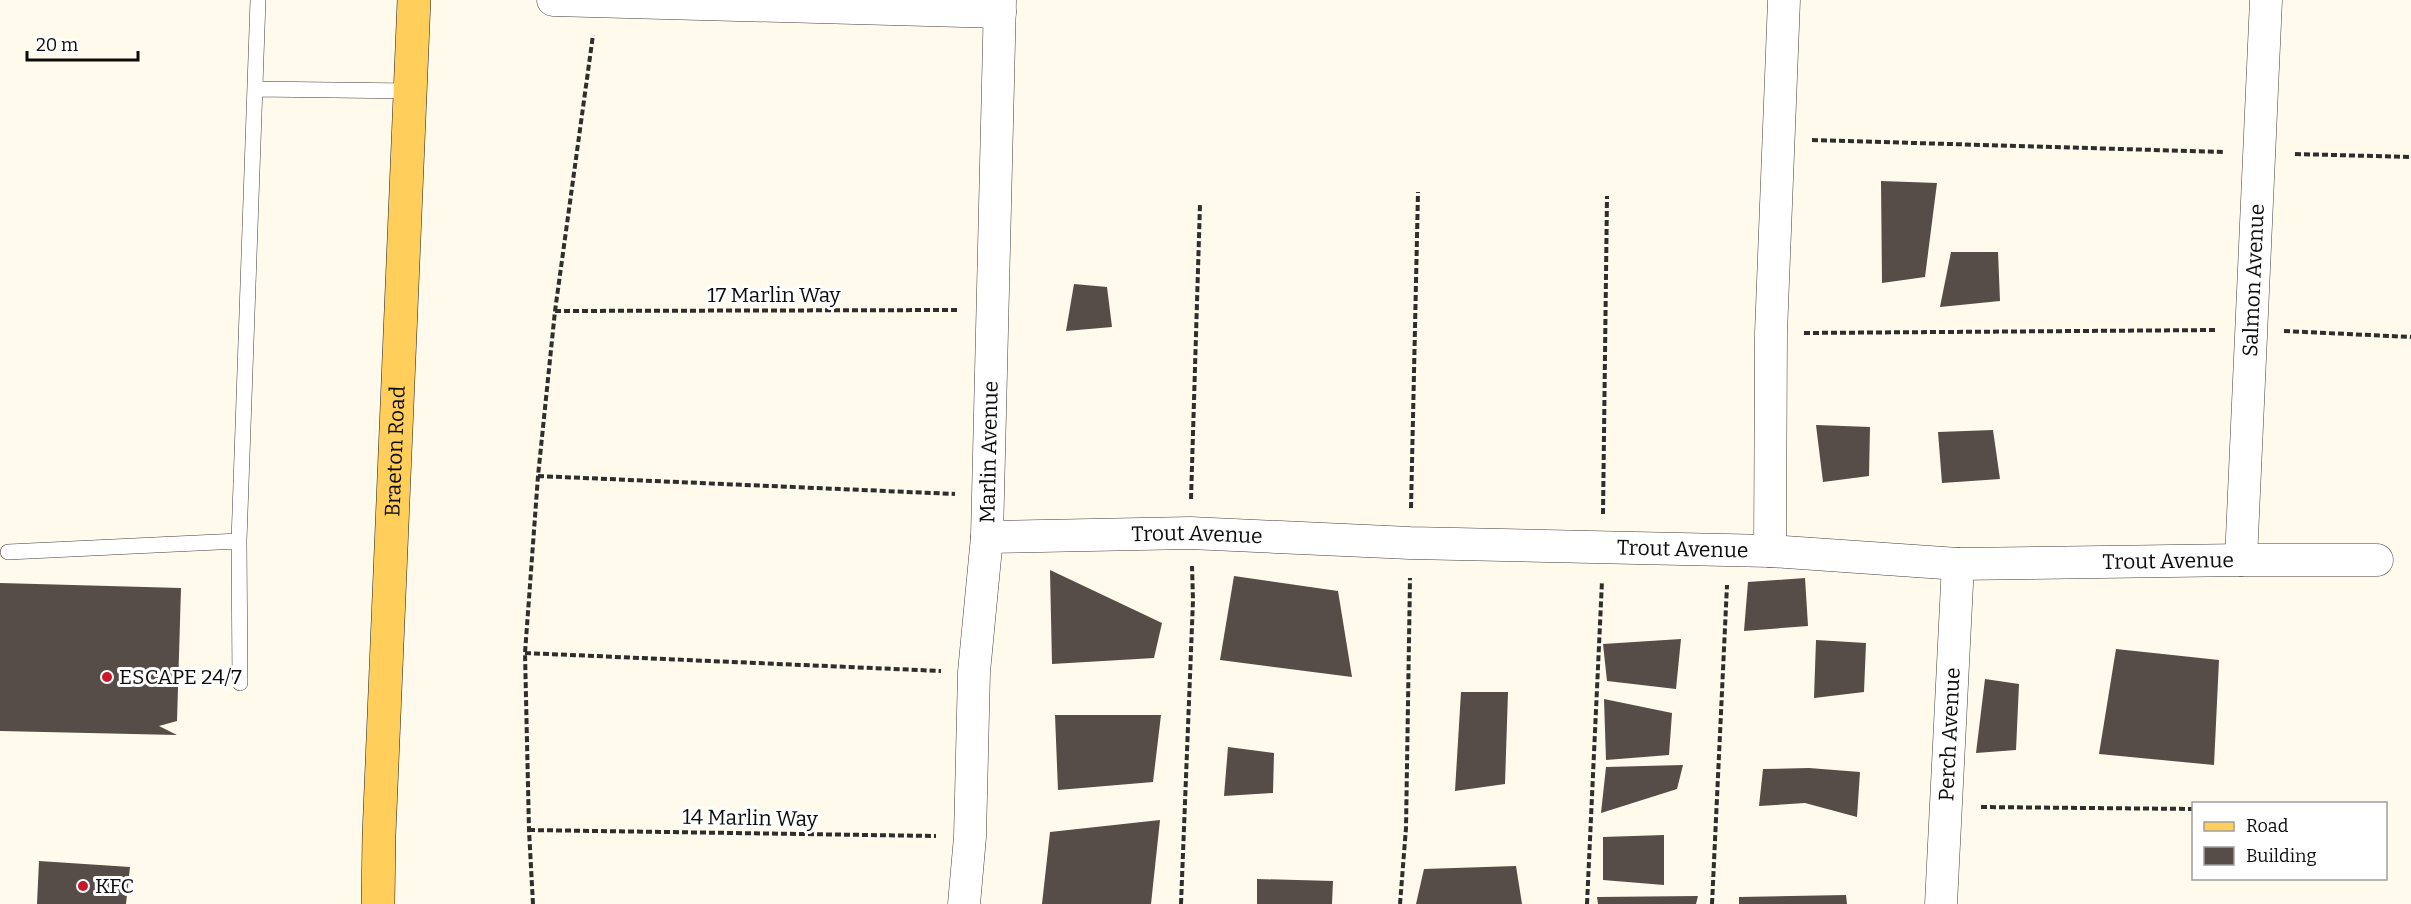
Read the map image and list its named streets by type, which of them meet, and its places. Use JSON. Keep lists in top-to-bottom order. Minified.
{"streets":{"main road":["Braeton Road"],"street":["Salmon Avenue","Marlin Avenue","Trout Avenue","Perch Avenue"],"path":["17 Marlin Way","14 Marlin Way"]},"crossings":[["Salmon Avenue","Trout Avenue"],["17 Marlin Way","Marlin Avenue"],["Marlin Avenue","Trout Avenue"],["Marlin Avenue","14 Marlin Way"],["Trout Avenue","Perch Avenue"]],"places":["ESCAPE 24/7","KFC"],"legend":["Road","Building"],"scale_bar":"20 m"}
